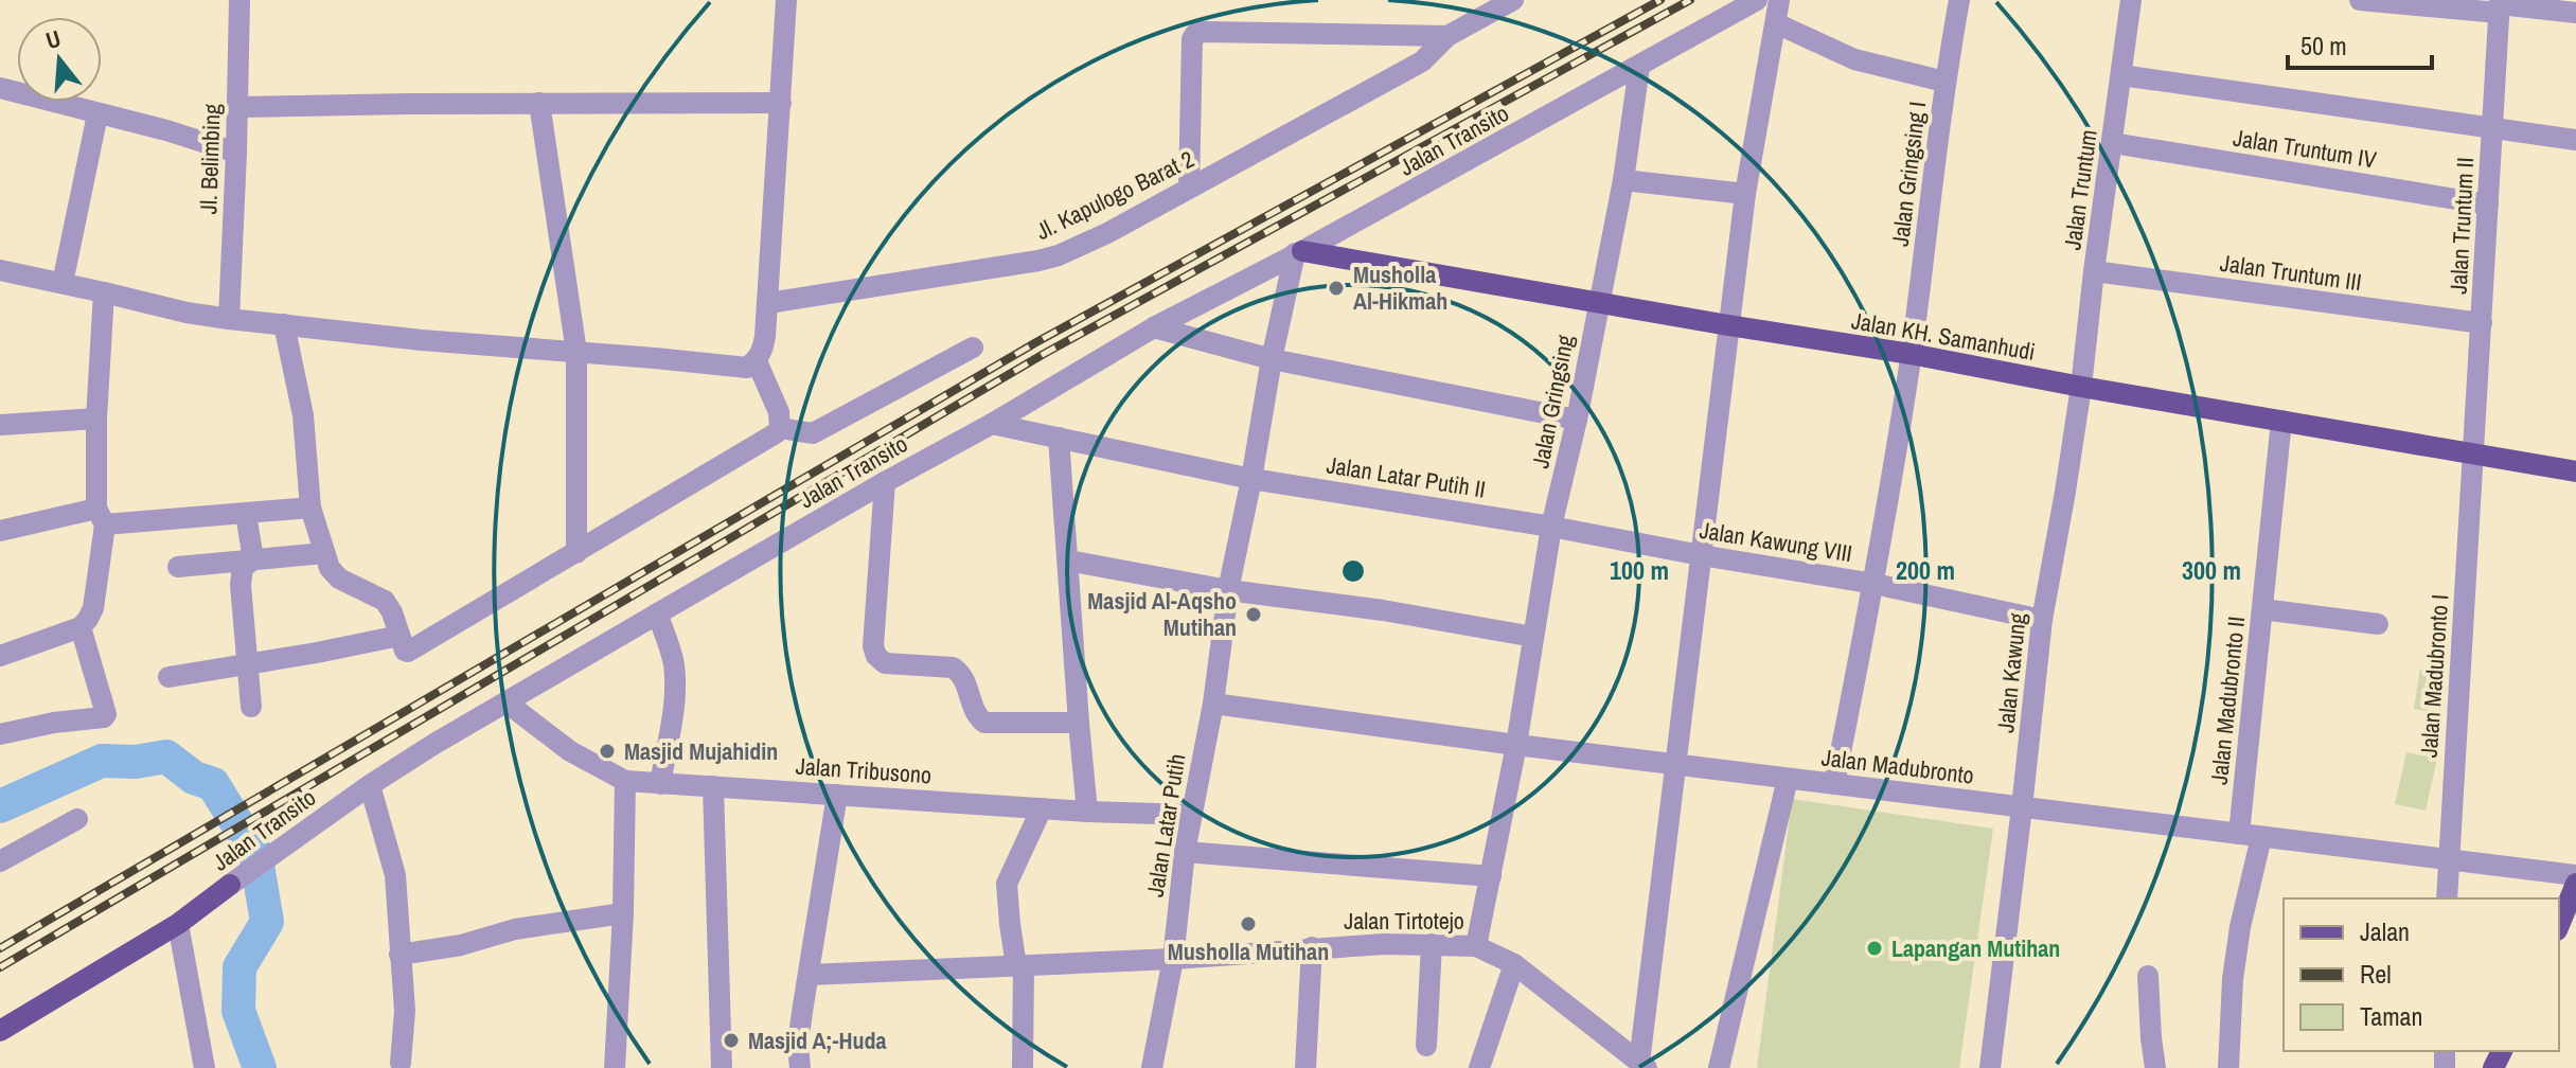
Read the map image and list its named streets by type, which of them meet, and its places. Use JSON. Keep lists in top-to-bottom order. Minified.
{"streets":{"main road":["Jalan Transito","Jalan KH. Samanhudi"],"street":["Jalan Truntum IV","Jl. Belimbing","Jalan Gringsing I","Jalan Truntum","Jl. Kapulogo Barat 2","Jalan Truntum II","Jalan Truntum III","Jalan Gringsing","Jalan Latar Putih II","Jalan Kawung VIII","Jalan Kawung","Jalan Madubronto I","Jalan Madubronto II","Jalan Madubronto","Jalan Tribusono","Jalan Latar Putih","Jalan Tirtotejo"]},"crossings":[["Jalan Transito","Jalan KH. Samanhudi"],["Jalan Transito","Jalan Gringsing"],["Jalan Transito","Jalan Latar Putih II"],["Jalan Transito","Jalan Tribusono"],["Jalan Transito","Jalan Latar Putih"],["Jalan Truntum IV","Jalan Truntum"],["Jalan Truntum IV","Jalan Truntum II"],["Jalan Gringsing I","Jalan KH. Samanhudi"],["Jalan Gringsing I","Jalan Kawung VIII"],["Jalan Gringsing I","Jalan Madubronto"],["Jalan Truntum","Jalan Truntum III"],["Jalan Truntum","Jalan KH. Samanhudi"],["Jalan Truntum","Jalan Kawung"],["Jalan Truntum II","Jalan Truntum III"],["Jalan Truntum II","Jalan KH. Samanhudi"],["Jalan Truntum II","Jalan Madubronto I"],["Jalan KH. Samanhudi","Jalan Gringsing"],["Jalan KH. Samanhudi","Jalan Kawung"],["Jalan KH. Samanhudi","Jalan Madubronto I"],["Jalan KH. Samanhudi","Jalan Madubronto II"],["Jalan KH. Samanhudi","Jalan Latar Putih"],["Jalan Gringsing","Jalan Latar Putih II"],["Jalan Gringsing","Jalan Kawung VIII"],["Jalan Gringsing","Jalan Madubronto"],["Jalan Gringsing","Jalan Tirtotejo"],["Jalan Latar Putih II","Jalan Kawung VIII"],["Jalan Latar Putih II","Jalan Latar Putih"],["Jalan Kawung VIII","Jalan Kawung"],["Jalan Kawung","Jalan Madubronto"],["Jalan Madubronto I","Jalan Madubronto"],["Jalan Madubronto II","Jalan Madubronto"],["Jalan Madubronto","Jalan Latar Putih"],["Jalan Tribusono","Jalan Latar Putih"],["Jalan Latar Putih","Jalan Tirtotejo"]],"places":["Musholla Al-Hikmah","Masjid Al-Aqsho Mutihan","Masjid Mujahidin","Musholla Mutihan","Lapangan Mutihan","Masjid A;-Huda"],"legend":["Jalan","Rel","Taman"],"scale_bar":"50 m","north":"top","rings":["100 m","200 m","300 m"]}
